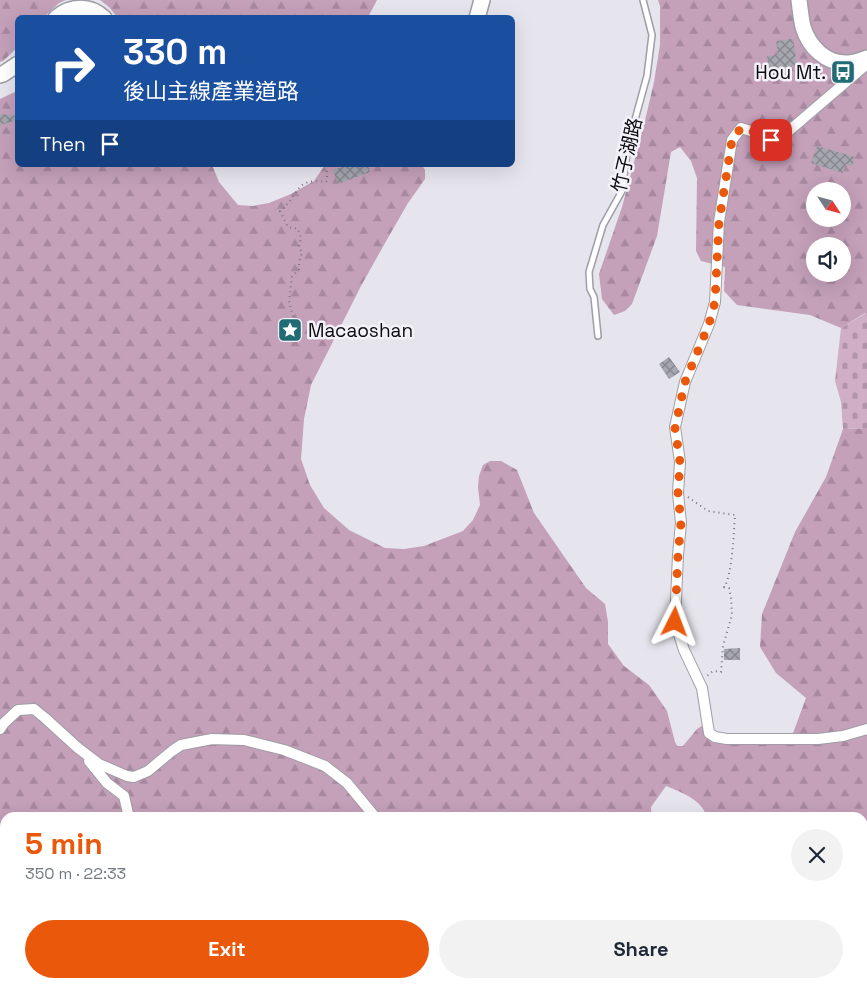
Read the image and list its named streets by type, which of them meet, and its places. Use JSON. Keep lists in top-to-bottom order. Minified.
{"streets":{"lane":["竹子湖路"]},"places":{"bus stop":["Hou Mt."],"place":["Macaoshan"]},"north":"bottom right","page":{"turn":["330 m","後山主線產業道路"],"then":"Then","heading":["5 min","350 m · 22:33"],"buttons":["Exit","Share"]}}
